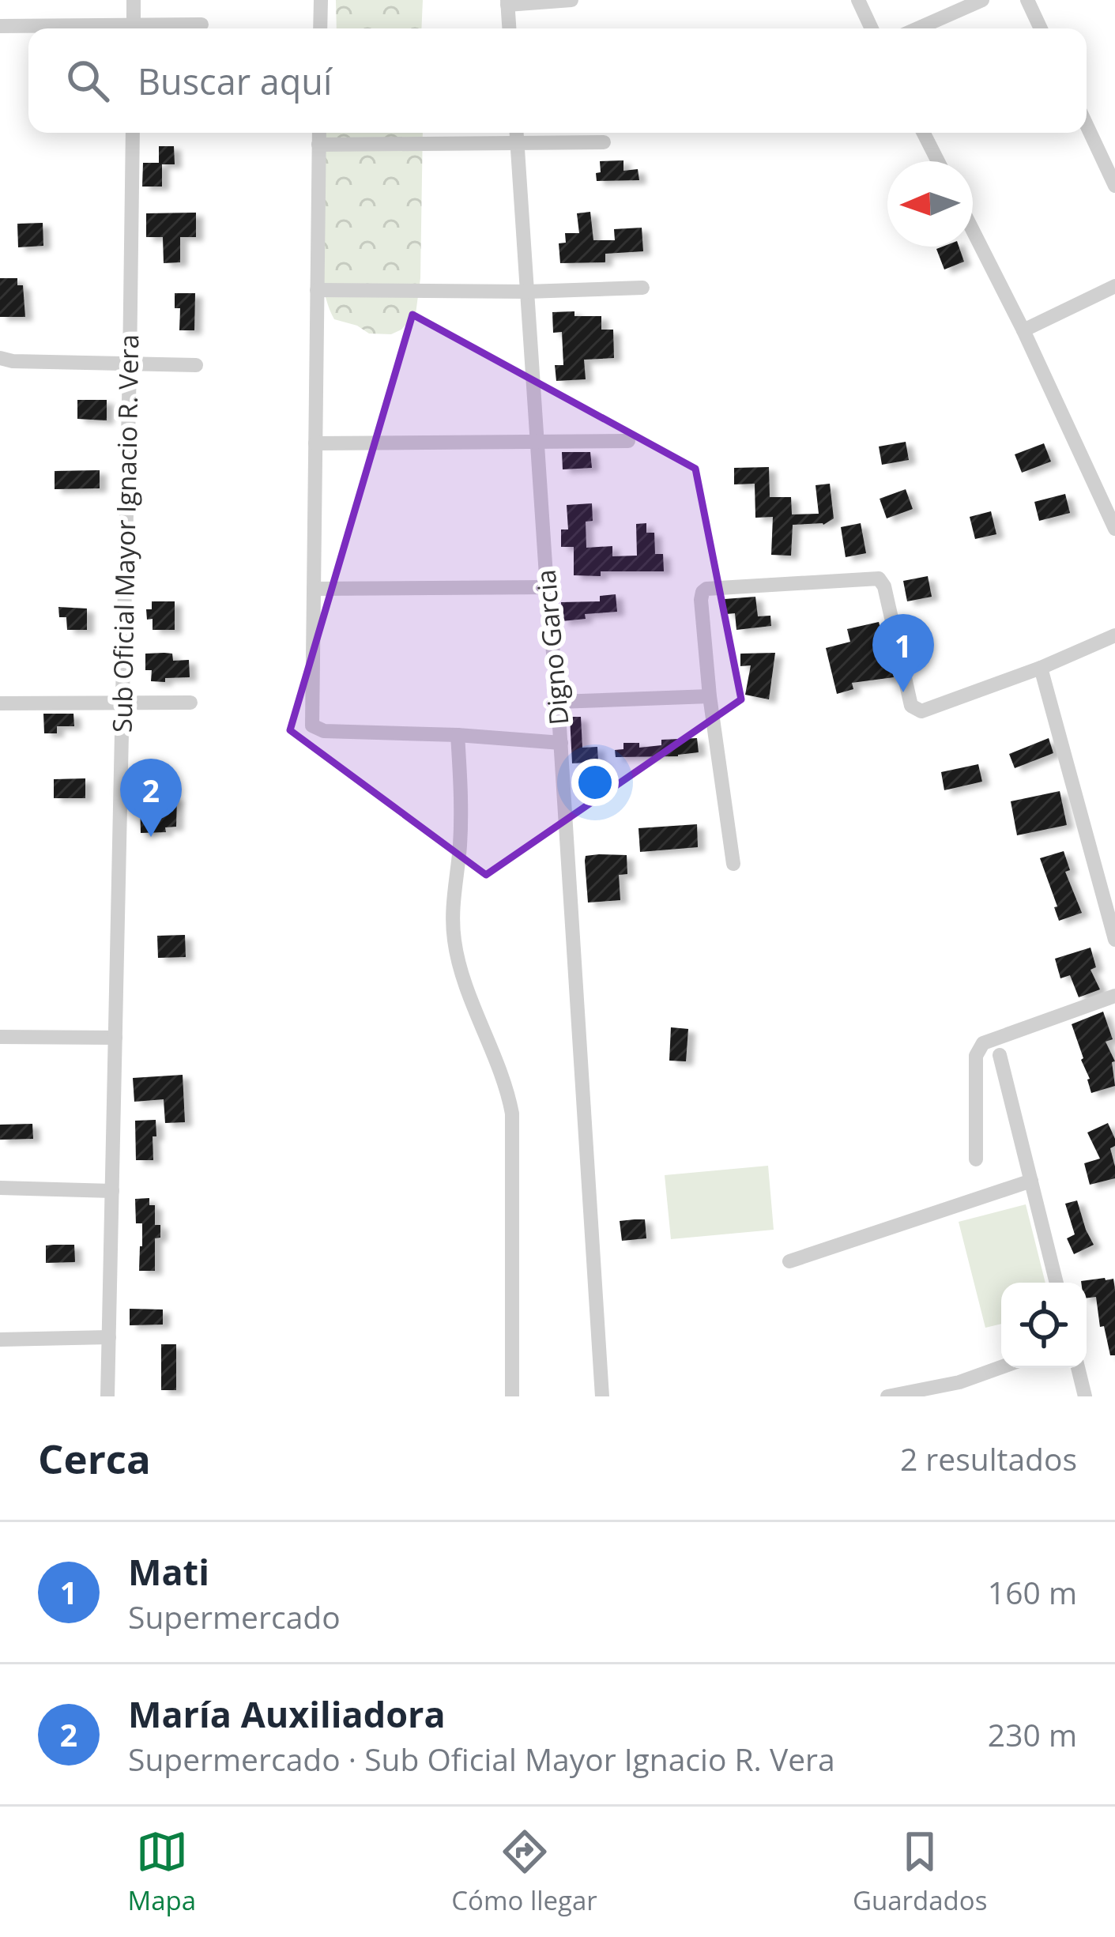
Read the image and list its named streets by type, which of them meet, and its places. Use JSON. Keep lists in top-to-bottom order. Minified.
{"streets":{"street":["Sub Oficial Mayor Ignacio R. Vera","Digno Garcia"]},"north":"left","page":{"search":"Buscar aquí","pins":["1","2"],"heading":["Cerca","2 resultados"],"list":[{"mark":"1","name":"Mati","note":"Supermercado","value":"160 m"},{"mark":"2","name":"María Auxiliadora","note":"Supermercado · Sub Oficial Mayor Ignacio R. Vera","value":"230 m"}],"nav":["Mapa","Cómo llegar","Guardados"]}}
